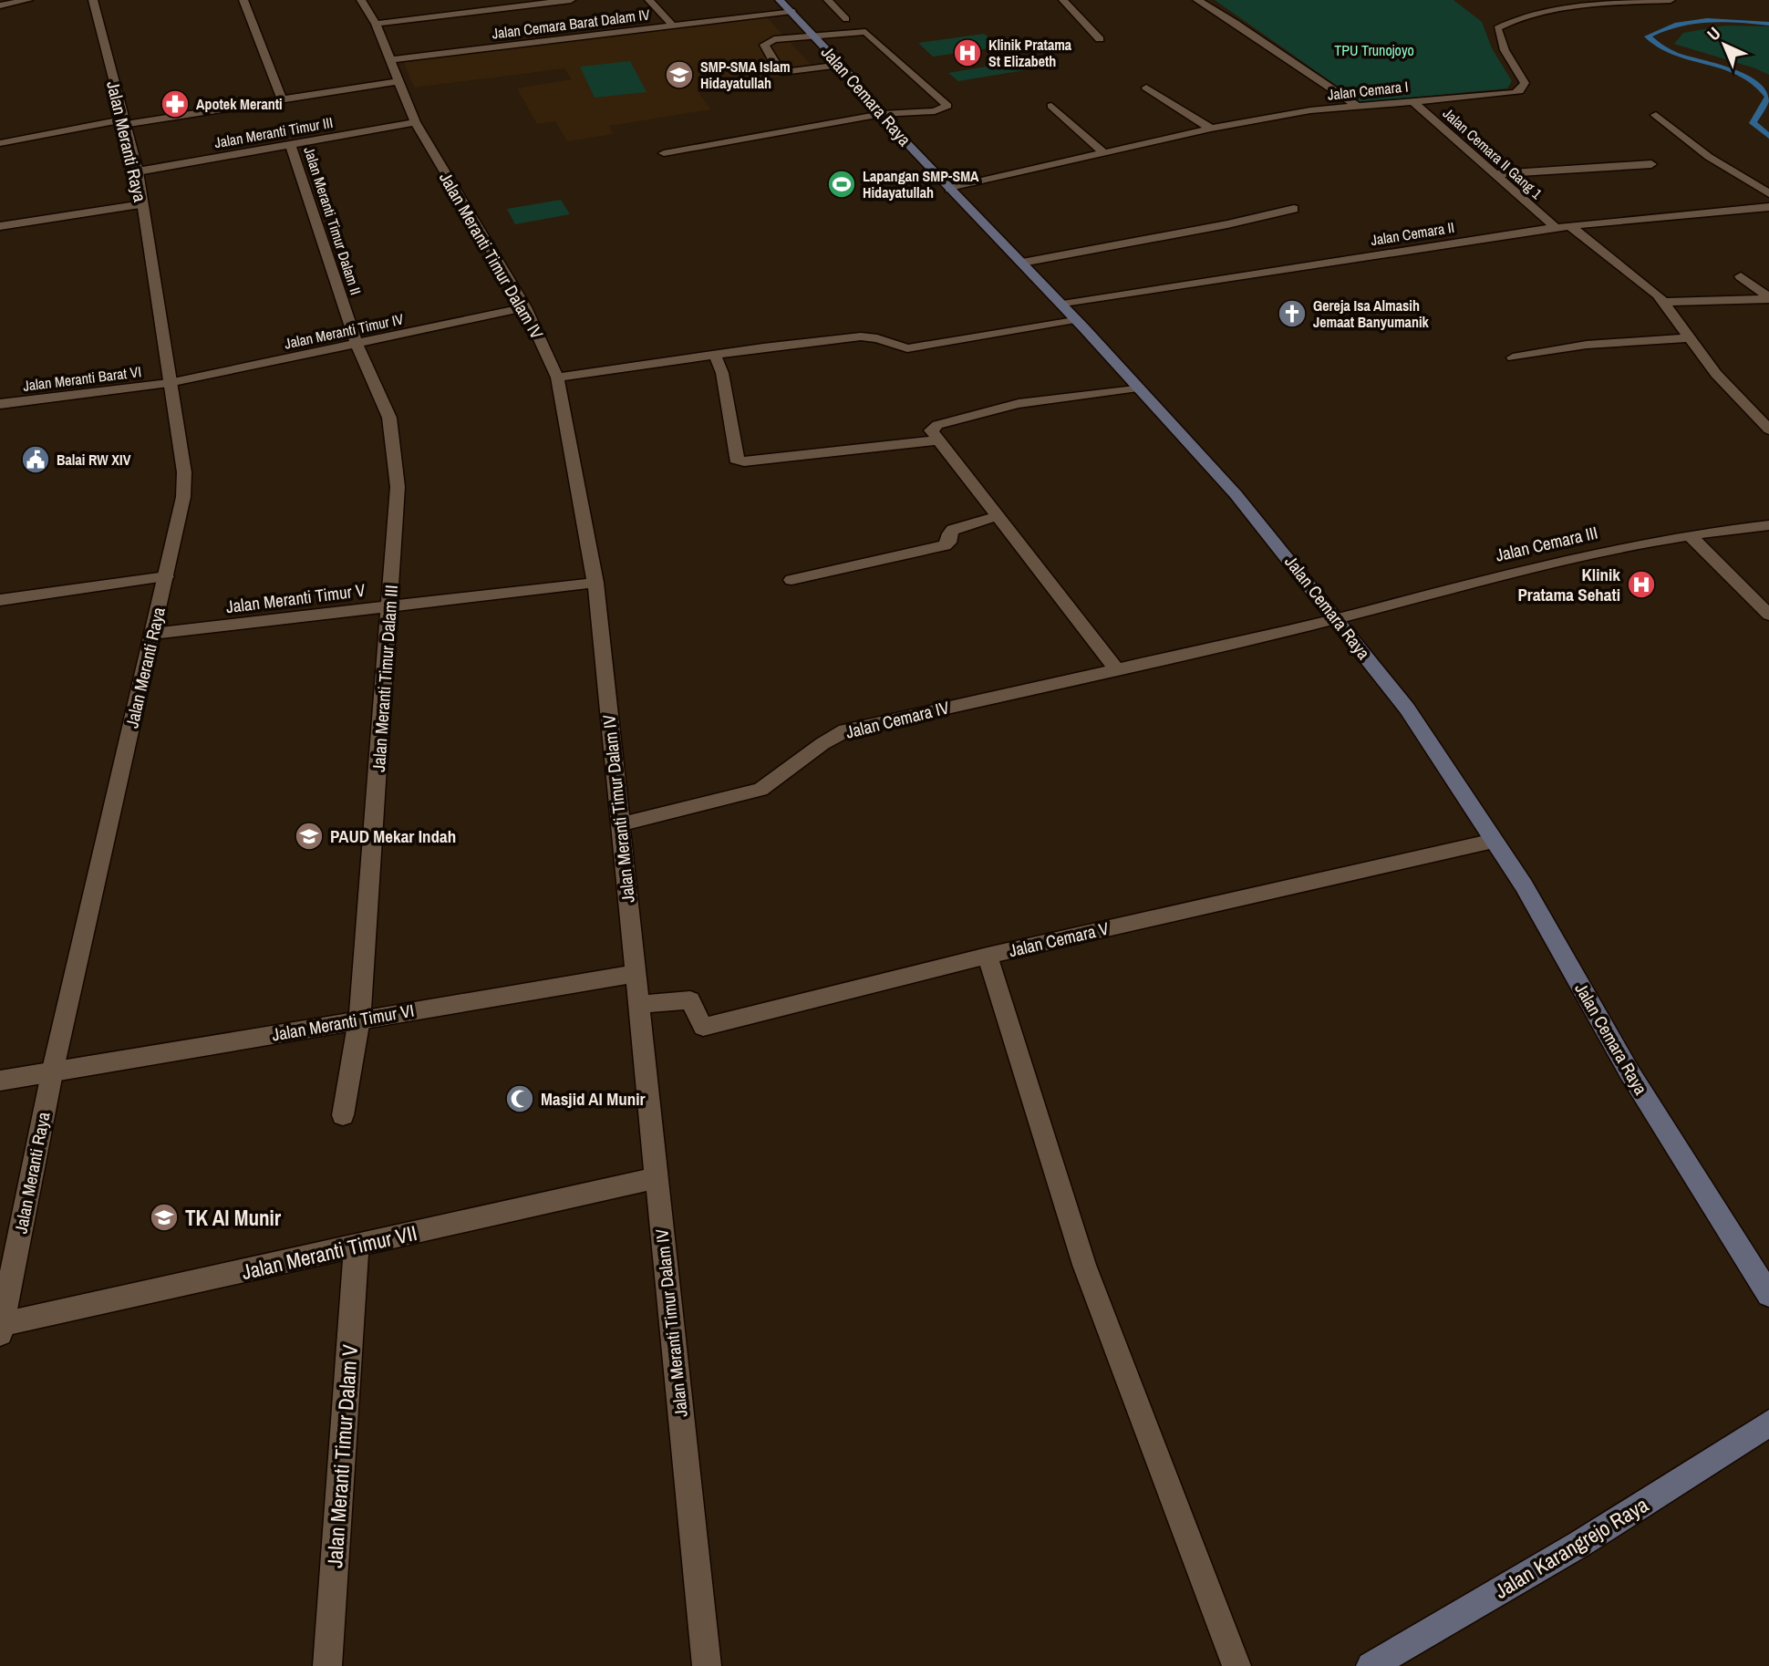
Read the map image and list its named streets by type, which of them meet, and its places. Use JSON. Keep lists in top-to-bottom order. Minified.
{"streets":{"main road":["Jalan Cemara Raya","Jalan Karangrejo Raya"],"street":["Jalan Cemara Barat Dalam IV","Jalan Cemara I","Jalan Meranti Timur III","Jalan Meranti Raya","Jalan Cemara II Gang 1","Jalan Meranti Timur Dalam II","Jalan Cemara II","Jalan Meranti Timur Dalam IV","Jalan Meranti Timur IV","Jalan Meranti Barat VI","Jalan Cemara III","Jalan Meranti Timur V","Jalan Meranti Timur Dalam III","Jalan Cemara IV","Jalan Cemara V","Jalan Meranti Timur VI","Jalan Meranti Timur VII","Jalan Meranti Timur Dalam V"]},"crossings":[["Jalan Cemara Barat Dalam IV","Jalan Cemara Raya"],["Jalan Cemara Barat Dalam IV","Jalan Meranti Timur Dalam IV"],["Jalan Cemara I","Jalan Cemara Raya"],["Jalan Cemara I","Jalan Cemara II Gang 1"],["Jalan Cemara Raya","Jalan Cemara II"],["Jalan Cemara Raya","Jalan Cemara III"],["Jalan Cemara Raya","Jalan Cemara IV"],["Jalan Cemara Raya","Jalan Cemara V"],["Jalan Meranti Timur III","Jalan Meranti Raya"],["Jalan Meranti Timur III","Jalan Meranti Timur Dalam II"],["Jalan Meranti Timur III","Jalan Meranti Timur Dalam IV"],["Jalan Meranti Raya","Jalan Meranti Timur IV"],["Jalan Meranti Raya","Jalan Meranti Barat VI"],["Jalan Meranti Raya","Jalan Meranti Timur V"],["Jalan Meranti Raya","Jalan Meranti Timur VI"],["Jalan Meranti Raya","Jalan Meranti Timur VII"],["Jalan Cemara II Gang 1","Jalan Cemara II"],["Jalan Meranti Timur Dalam II","Jalan Meranti Timur IV"],["Jalan Meranti Timur Dalam II","Jalan Meranti Timur Dalam III"],["Jalan Meranti Timur Dalam IV","Jalan Meranti Timur IV"],["Jalan Meranti Timur Dalam IV","Jalan Meranti Timur V"],["Jalan Meranti Timur Dalam IV","Jalan Cemara IV"],["Jalan Meranti Timur Dalam IV","Jalan Cemara V"],["Jalan Meranti Timur Dalam IV","Jalan Meranti Timur VI"],["Jalan Meranti Timur Dalam IV","Jalan Meranti Timur VII"],["Jalan Meranti Timur IV","Jalan Meranti Barat VI"],["Jalan Meranti Timur IV","Jalan Meranti Timur Dalam III"],["Jalan Cemara III","Jalan Cemara IV"],["Jalan Meranti Timur V","Jalan Meranti Timur Dalam III"],["Jalan Meranti Timur Dalam III","Jalan Meranti Timur VI"],["Jalan Meranti Timur VII","Jalan Meranti Timur Dalam V"]],"parks":["TPU Trunojoyo"],"places":{"hospital":["Klinik Pratama St Elizabeth","Klinik Pratama Sehati"],"school or university":["SMP-SMA Islam Hidayatullah","PAUD Mekar Indah","TK Al Munir"],"pharmacy":["Apotek Meranti"],"sports":["Lapangan SMP-SMA Hidayatullah"],"church":["Gereja Isa Almasih Jemaat Banyumanik"],"public building":["Balai RW XIV"],"mosque":["Masjid Al Munir"]},"north":"top left"}
